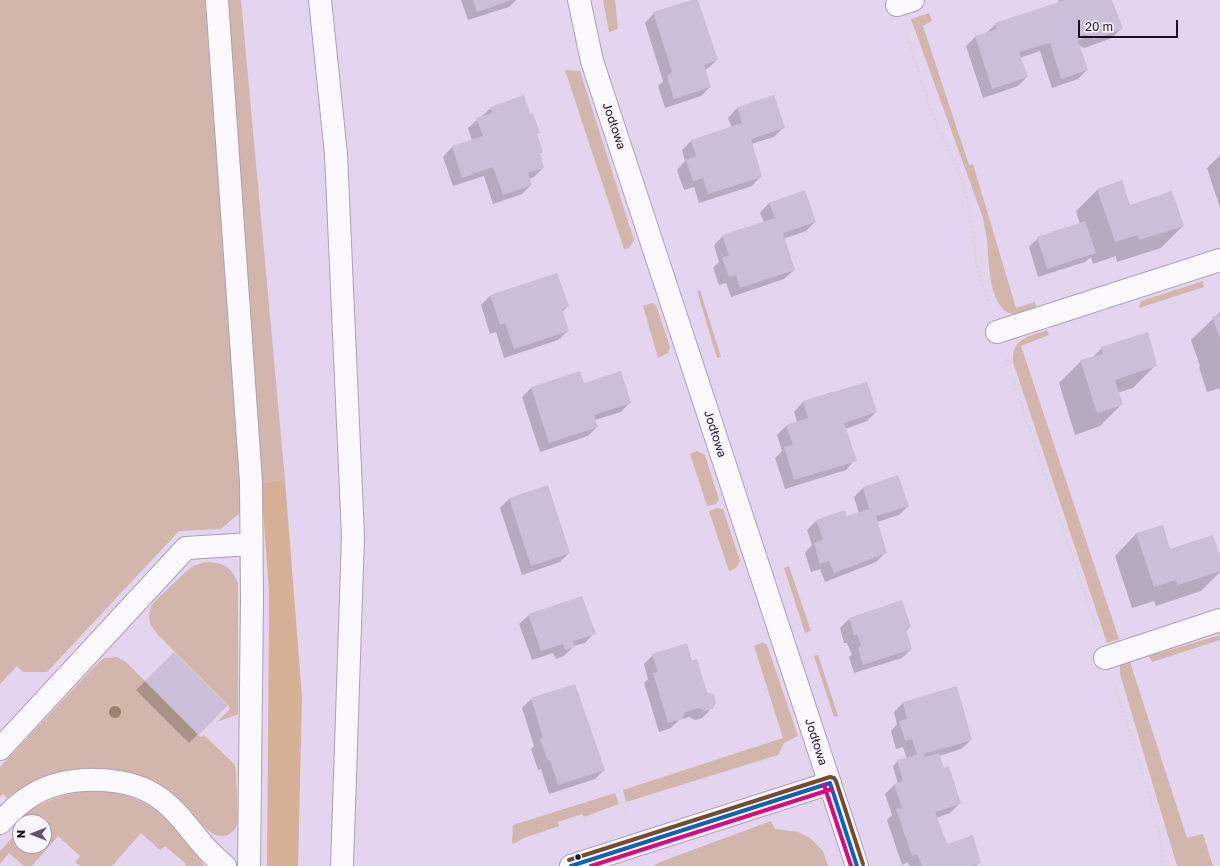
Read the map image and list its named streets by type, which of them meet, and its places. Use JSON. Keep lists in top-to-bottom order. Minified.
{"streets":{"street":["Jodłowa"]},"scale_bar":"20 m","north":"left"}
